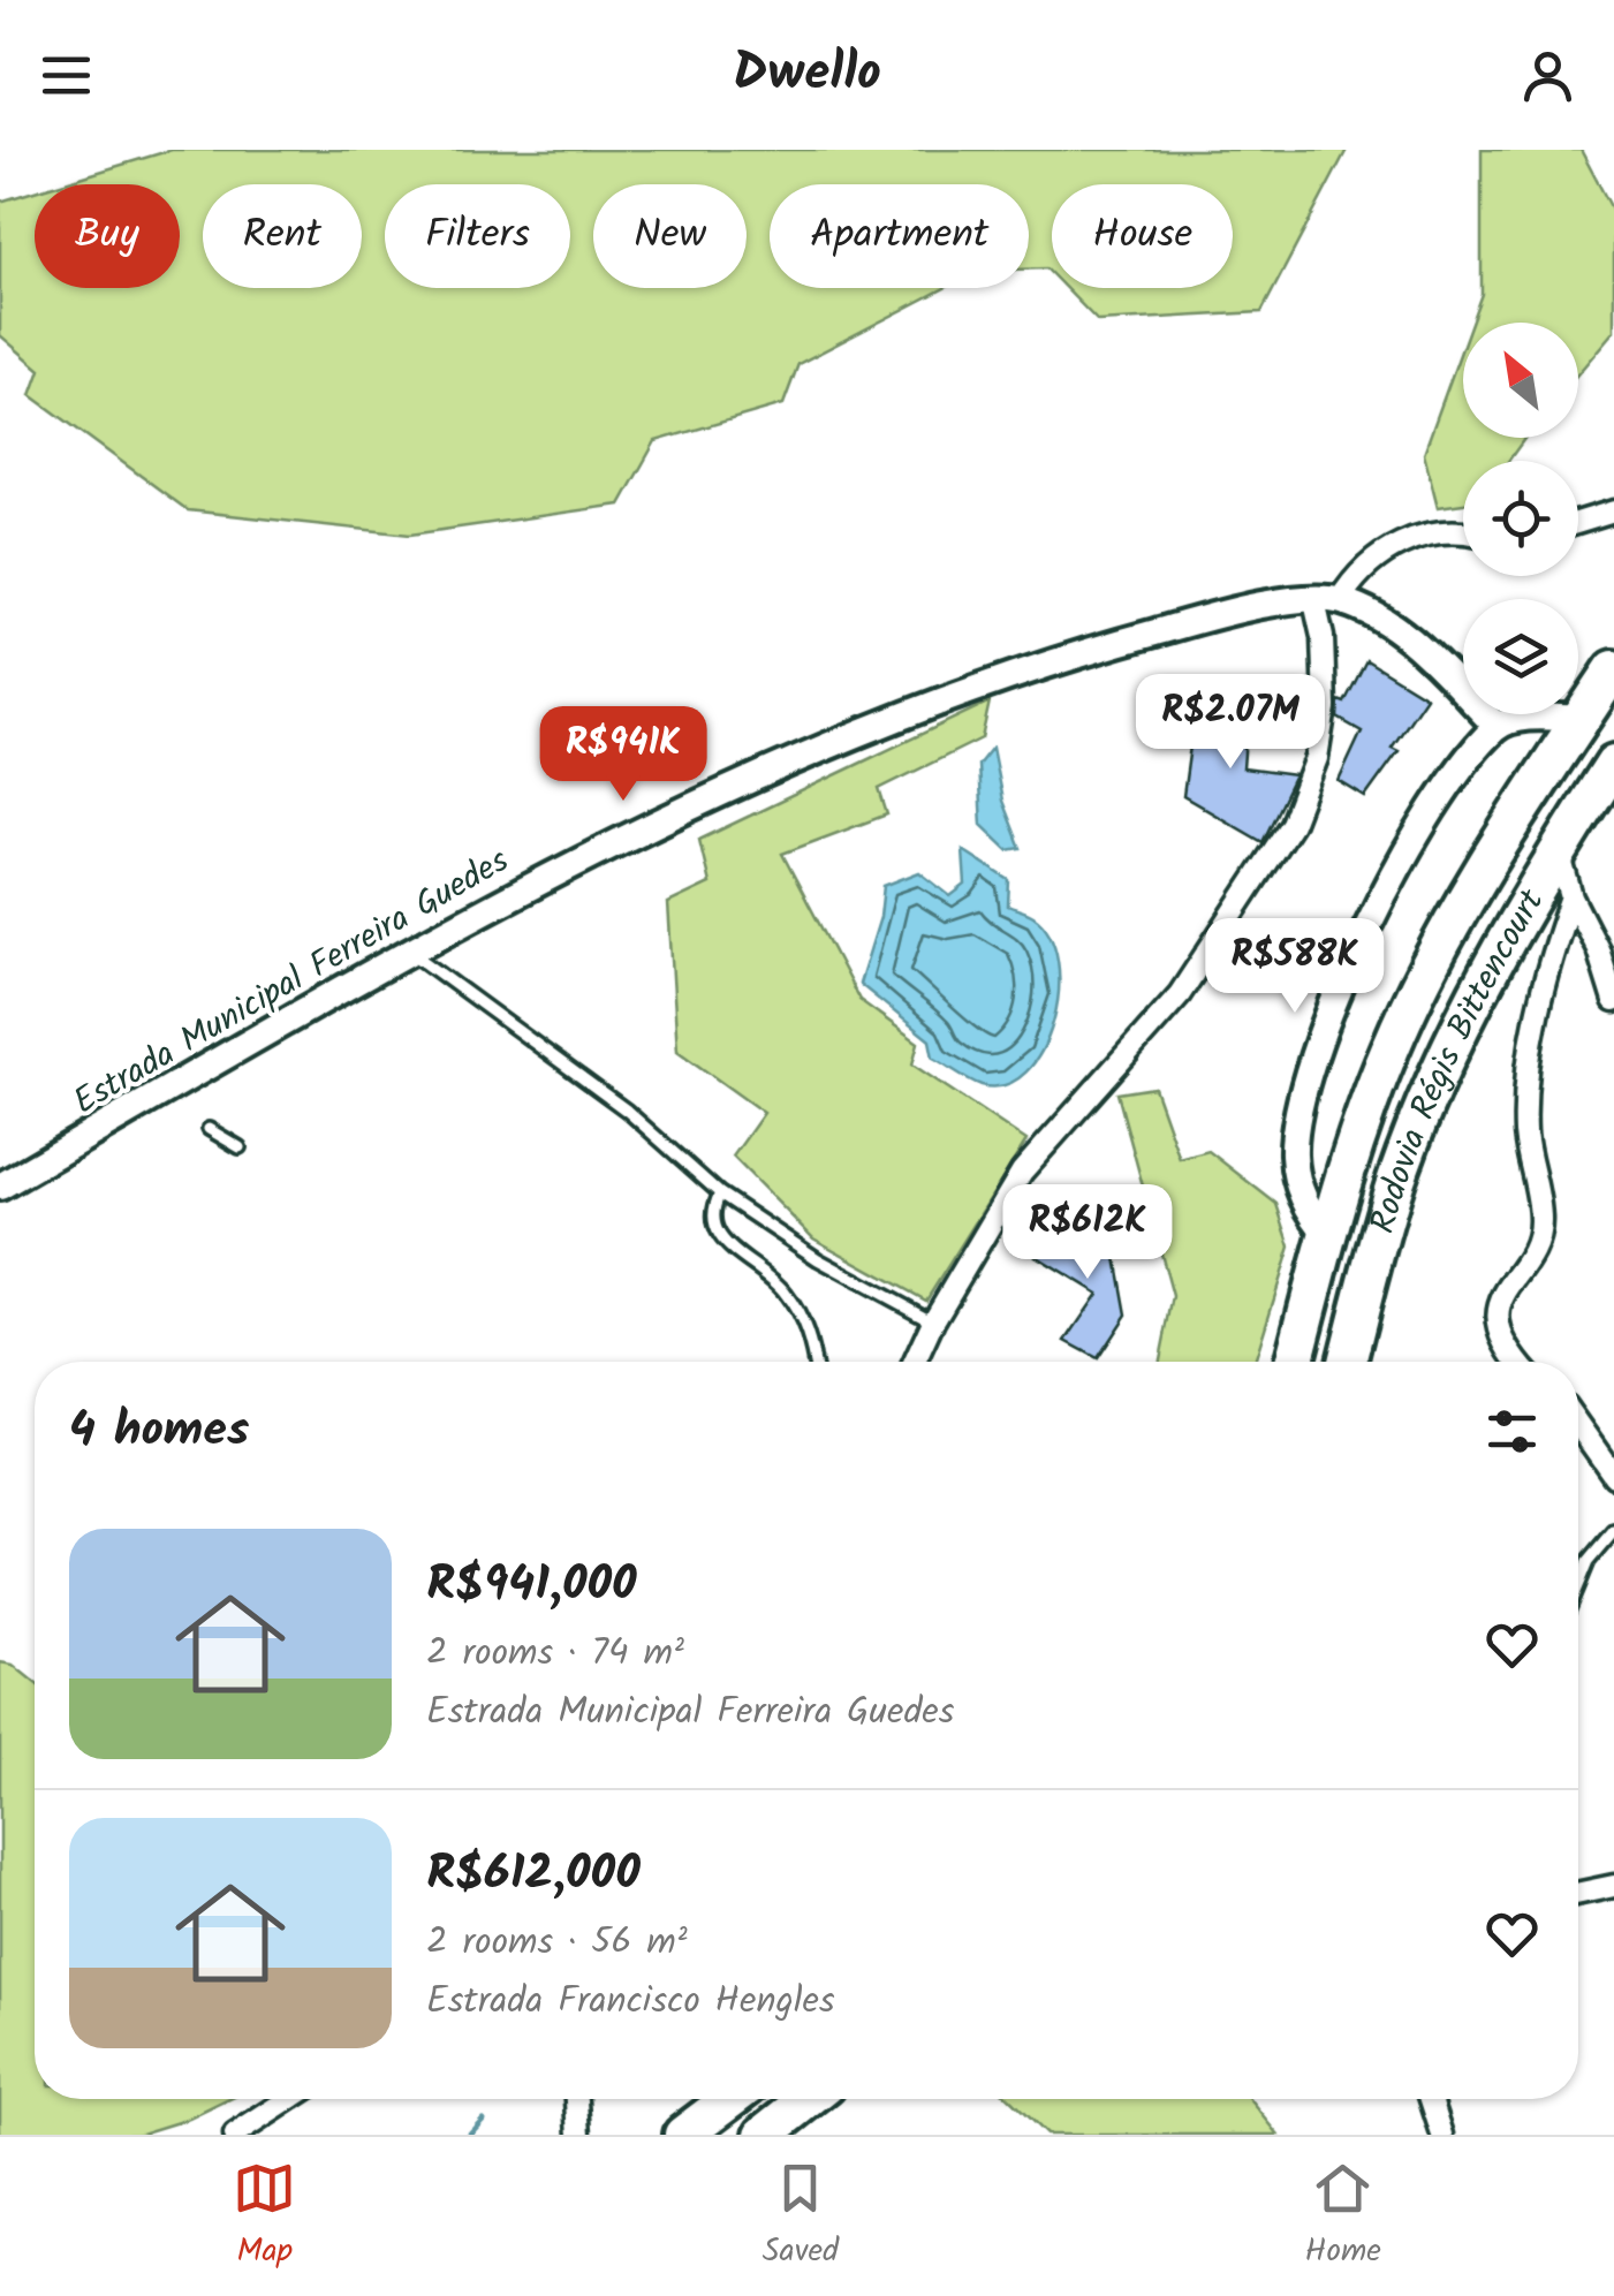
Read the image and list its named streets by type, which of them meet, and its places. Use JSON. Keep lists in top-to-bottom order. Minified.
{"streets":{"highway":["Rodovia Régis Bittencourt"],"street":["Estrada Municipal Ferreira Guedes"]},"north":"top left","page":{"header":"Dwello","chip":["Buy","Rent","Filters","New","Apartment","House"],"price":["R$2.07M","R$941K","R$588K","R$612K"],"heading":"4 homes","list":[{"name":"R$941,000","note":"2 rooms · 74 m² · Estrada Municipal Ferreira Guedes"},{"name":"R$612,000","note":"2 rooms · 56 m² · Estrada Francisco Hengles"}],"tabs":["Map","Saved","Home"]}}
